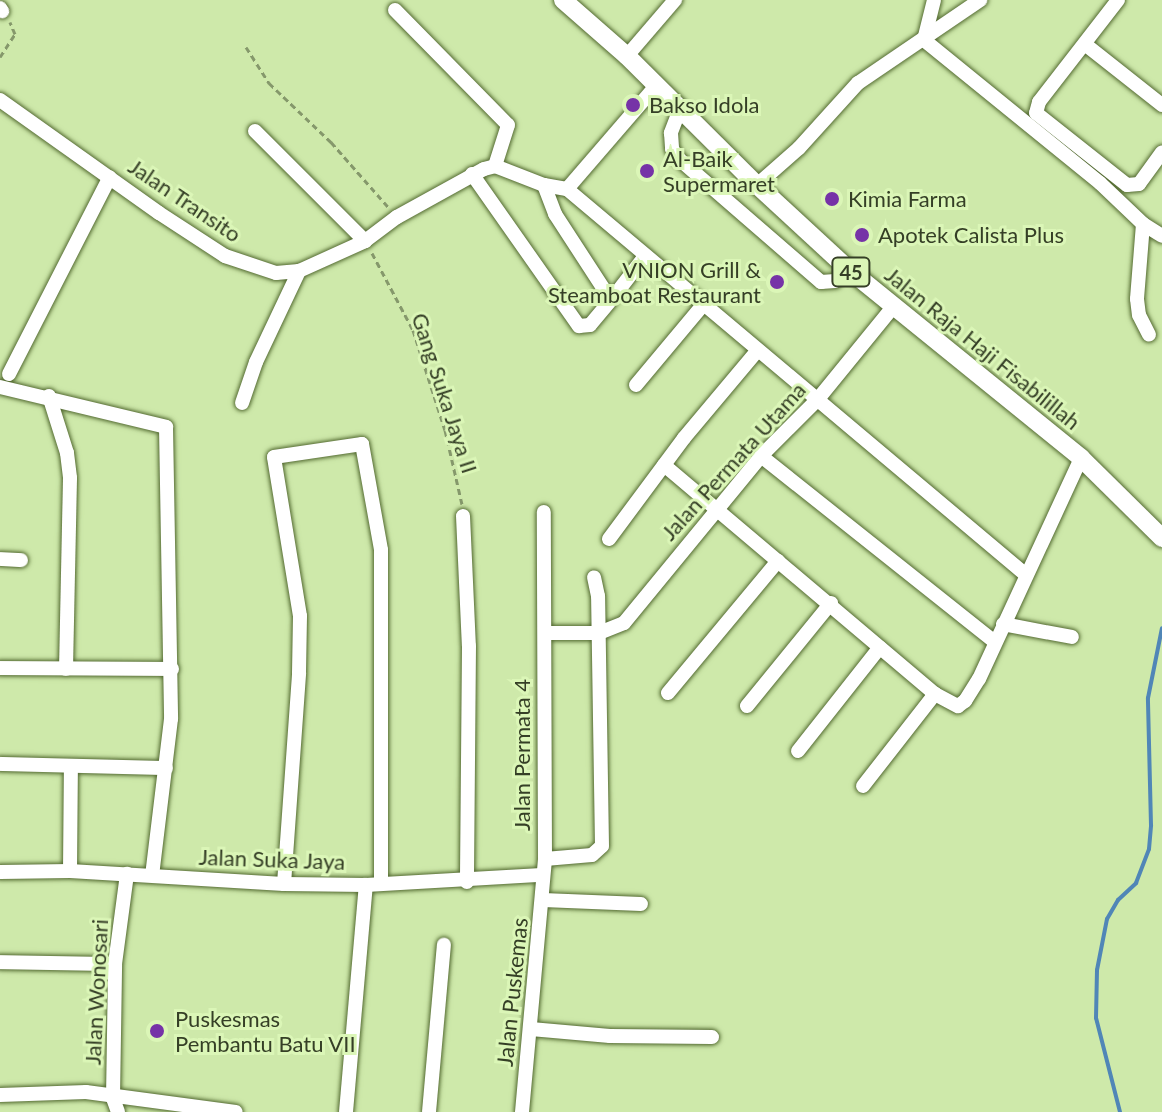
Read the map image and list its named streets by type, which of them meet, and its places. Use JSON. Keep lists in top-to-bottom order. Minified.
{"streets":{"main road":["45","Jalan Raja Haji Fisabilillah"],"street":["Jalan Transito","Jalan Permata Utama","Jalan Permata 4","Jalan Suka Jaya","Jalan Wonosari","Jalan Puskemas"],"path":["Gang Suka Jaya II"]},"crossings":[["Jalan Transito","Gang Suka Jaya II"],["Jalan Raja Haji Fisabilillah","Jalan Permata Utama"],["Jalan Permata Utama","Jalan Permata 4"],["Jalan Permata 4","Jalan Puskemas"],["Jalan Suka Jaya","Jalan Wonosari"],["Jalan Suka Jaya","Jalan Puskemas"]],"places":["Bakso Idola","Al-Baik Supermaret","Kimia Farma","Apotek Calista Plus","VNION Grill & Steamboat Restaurant","Puskesmas Pembantu Batu VII"]}
